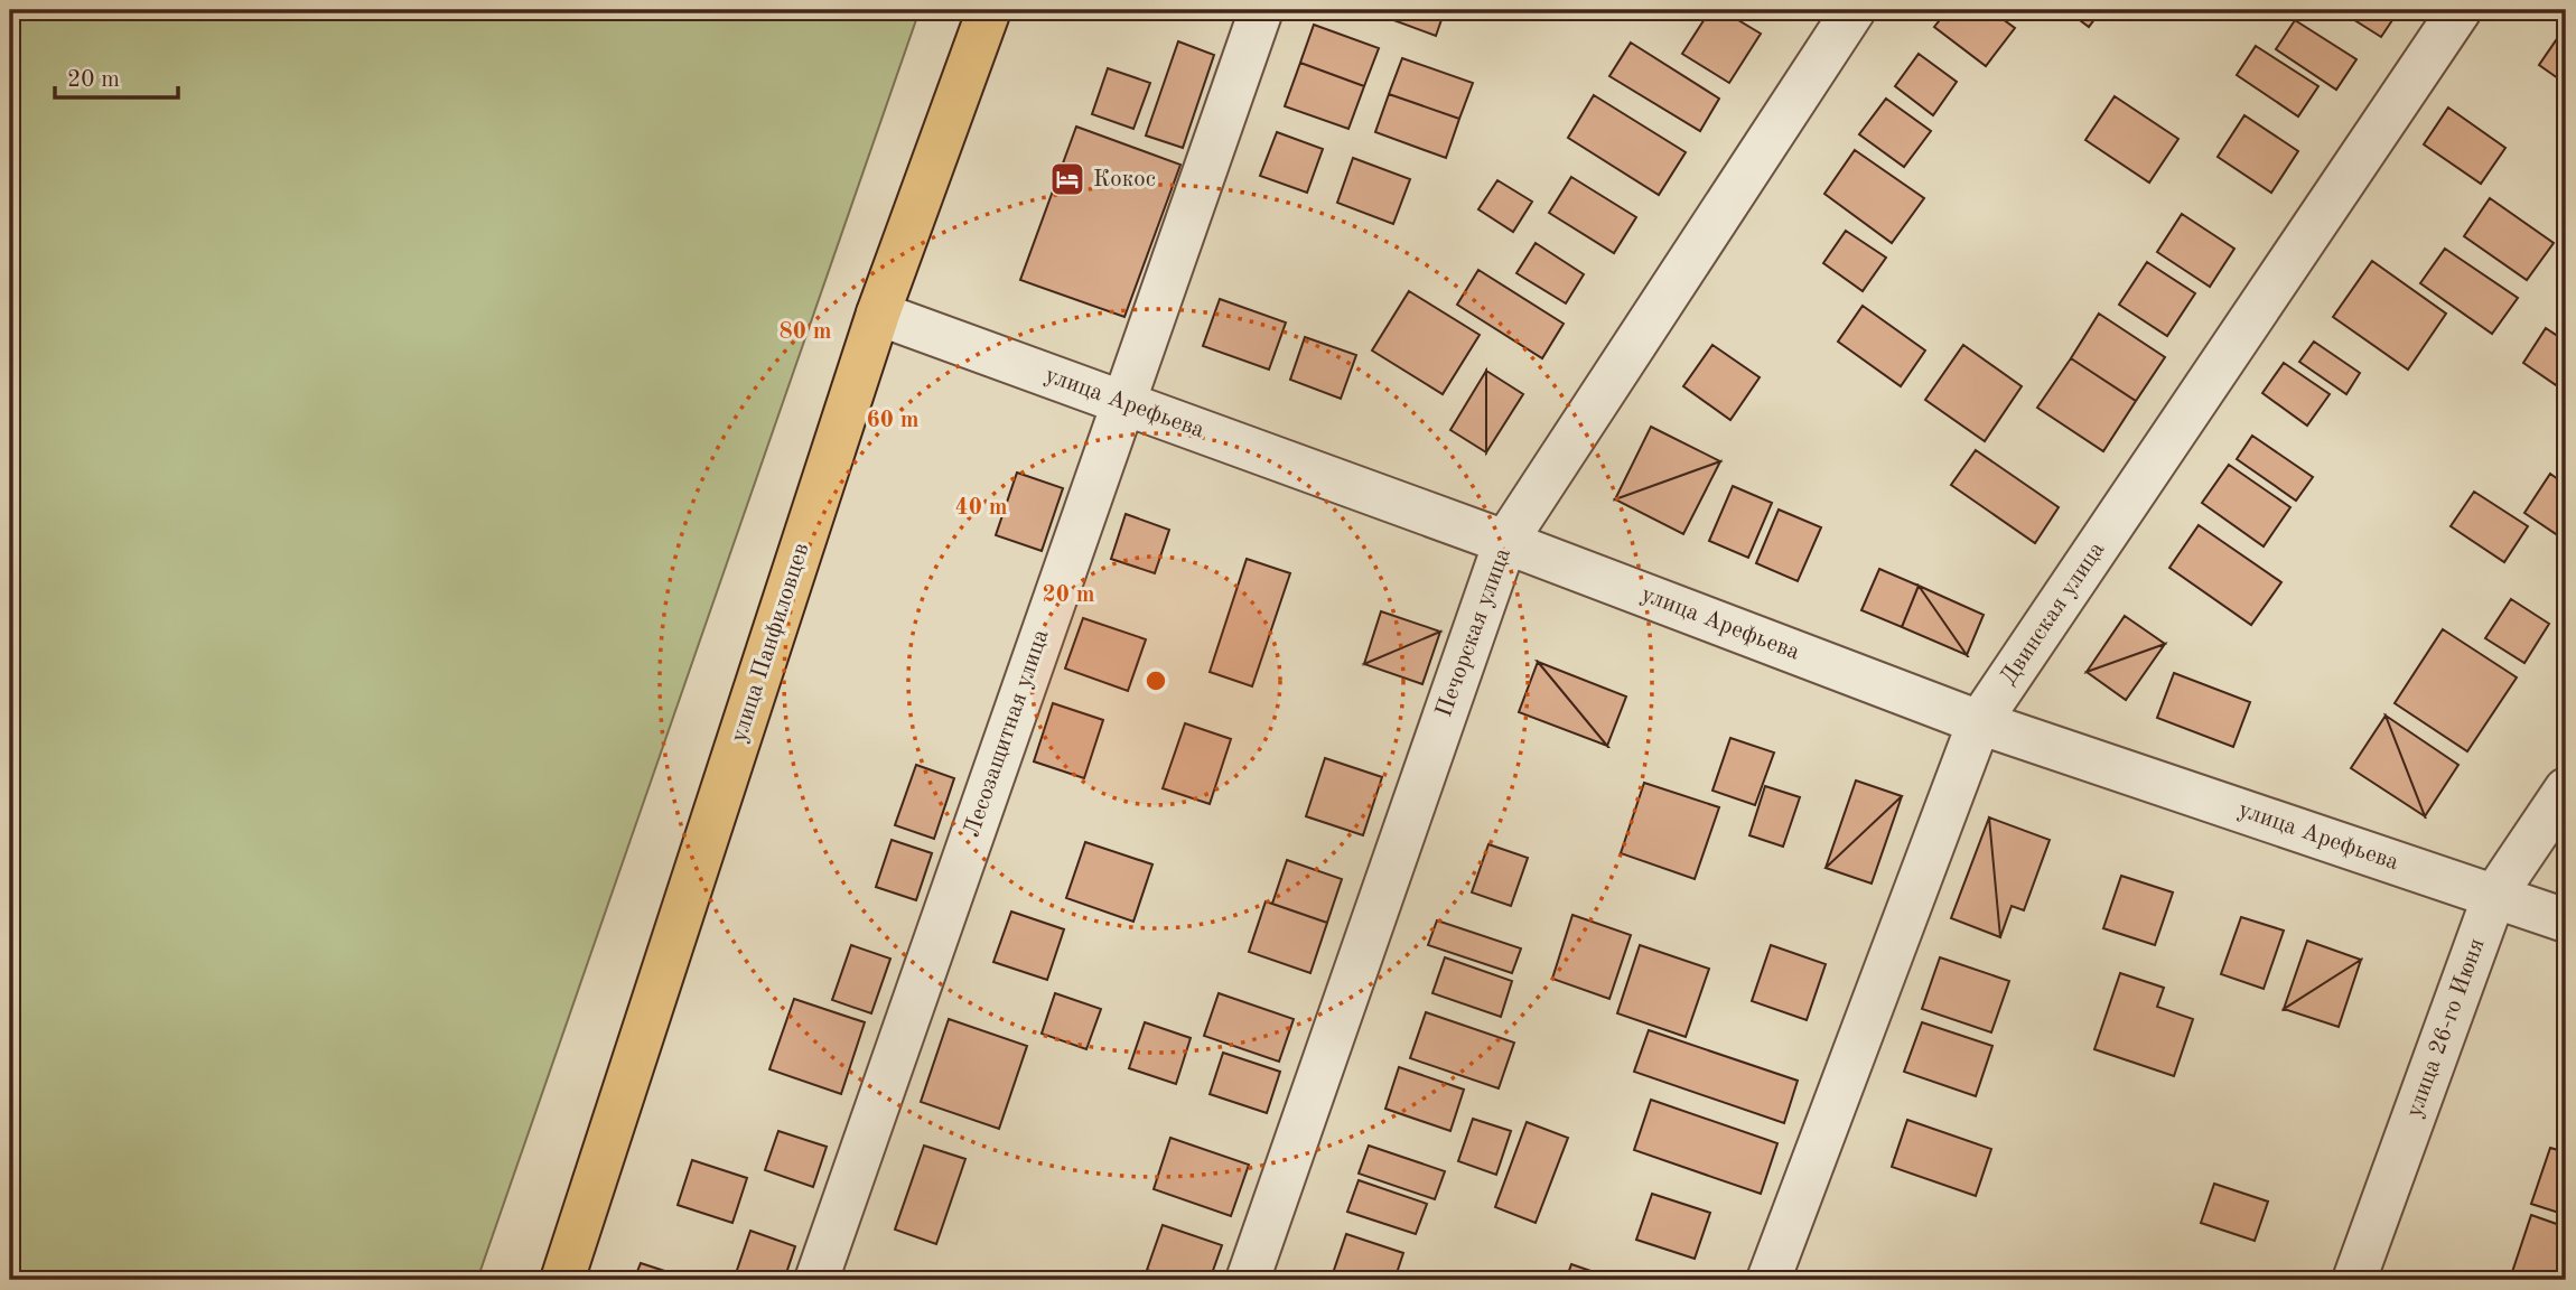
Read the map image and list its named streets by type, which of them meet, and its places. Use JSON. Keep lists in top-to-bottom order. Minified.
{"streets":{"main road":["улица Панфиловцев"],"street":["улица Арефьева","Двинская улица","Печорская улица","Лесозащитная улица","улица 26-го Июня"]},"crossings":[["улица Арефьева","Двинская улица"],["улица Арефьева","Печорская улица"],["улица Арефьева","улица Панфиловцев"],["улица Арефьева","Лесозащитная улица"],["улица Арефьева","улица 26-го Июня"]],"places":{"hotel":["Кокос"]},"scale_bar":"20 m","rings":["80 m","60 m","40 m","20 m"]}
